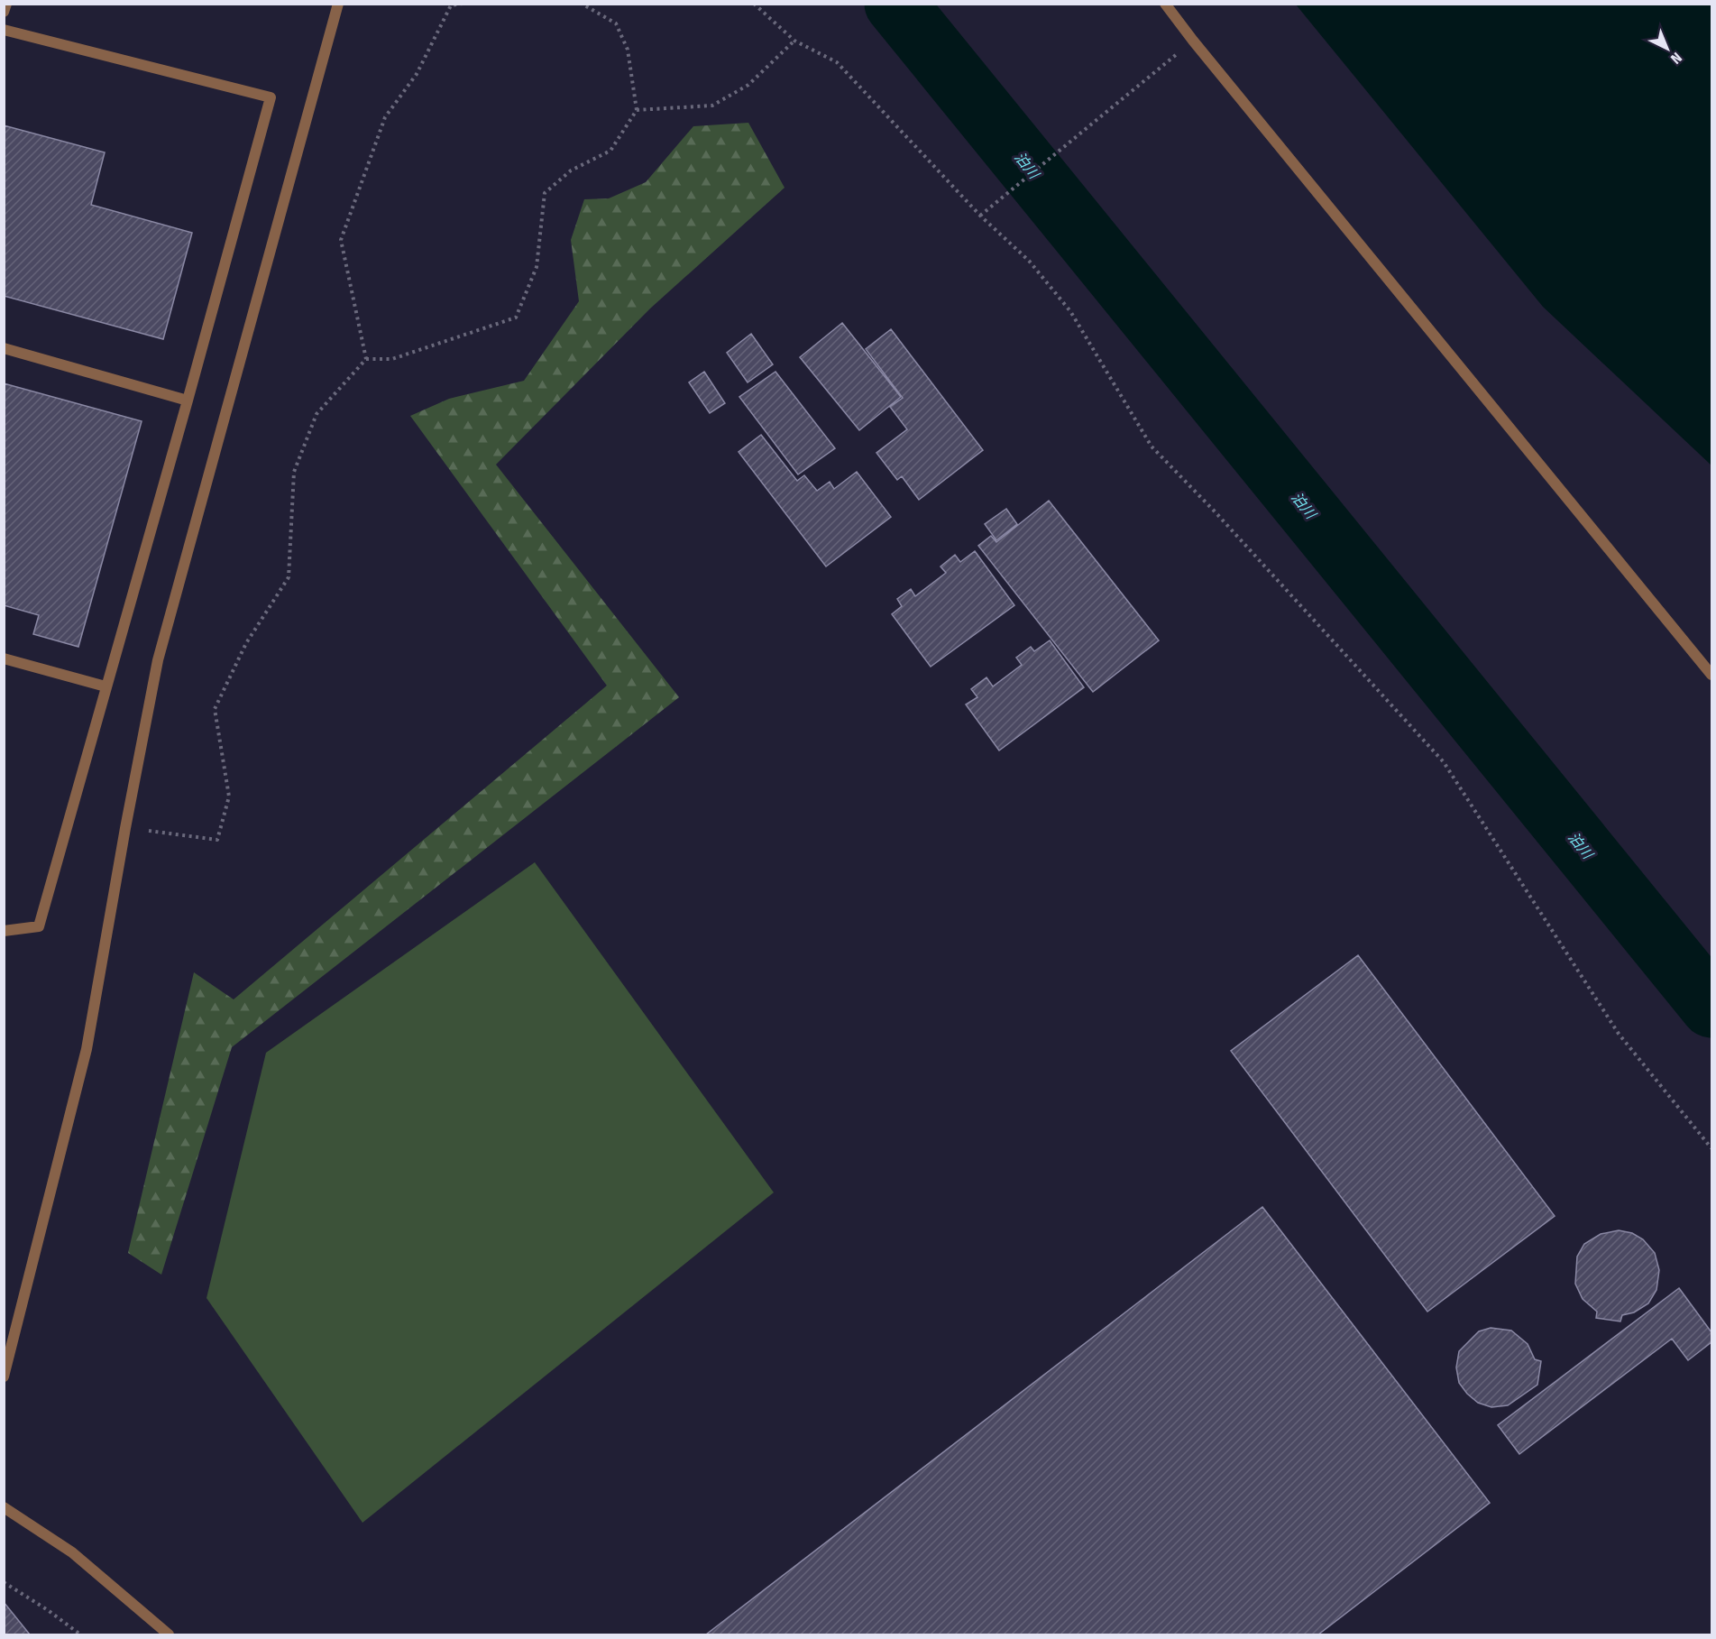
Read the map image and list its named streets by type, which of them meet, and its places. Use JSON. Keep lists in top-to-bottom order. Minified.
{"water":["泊川"],"north":"bottom right"}
